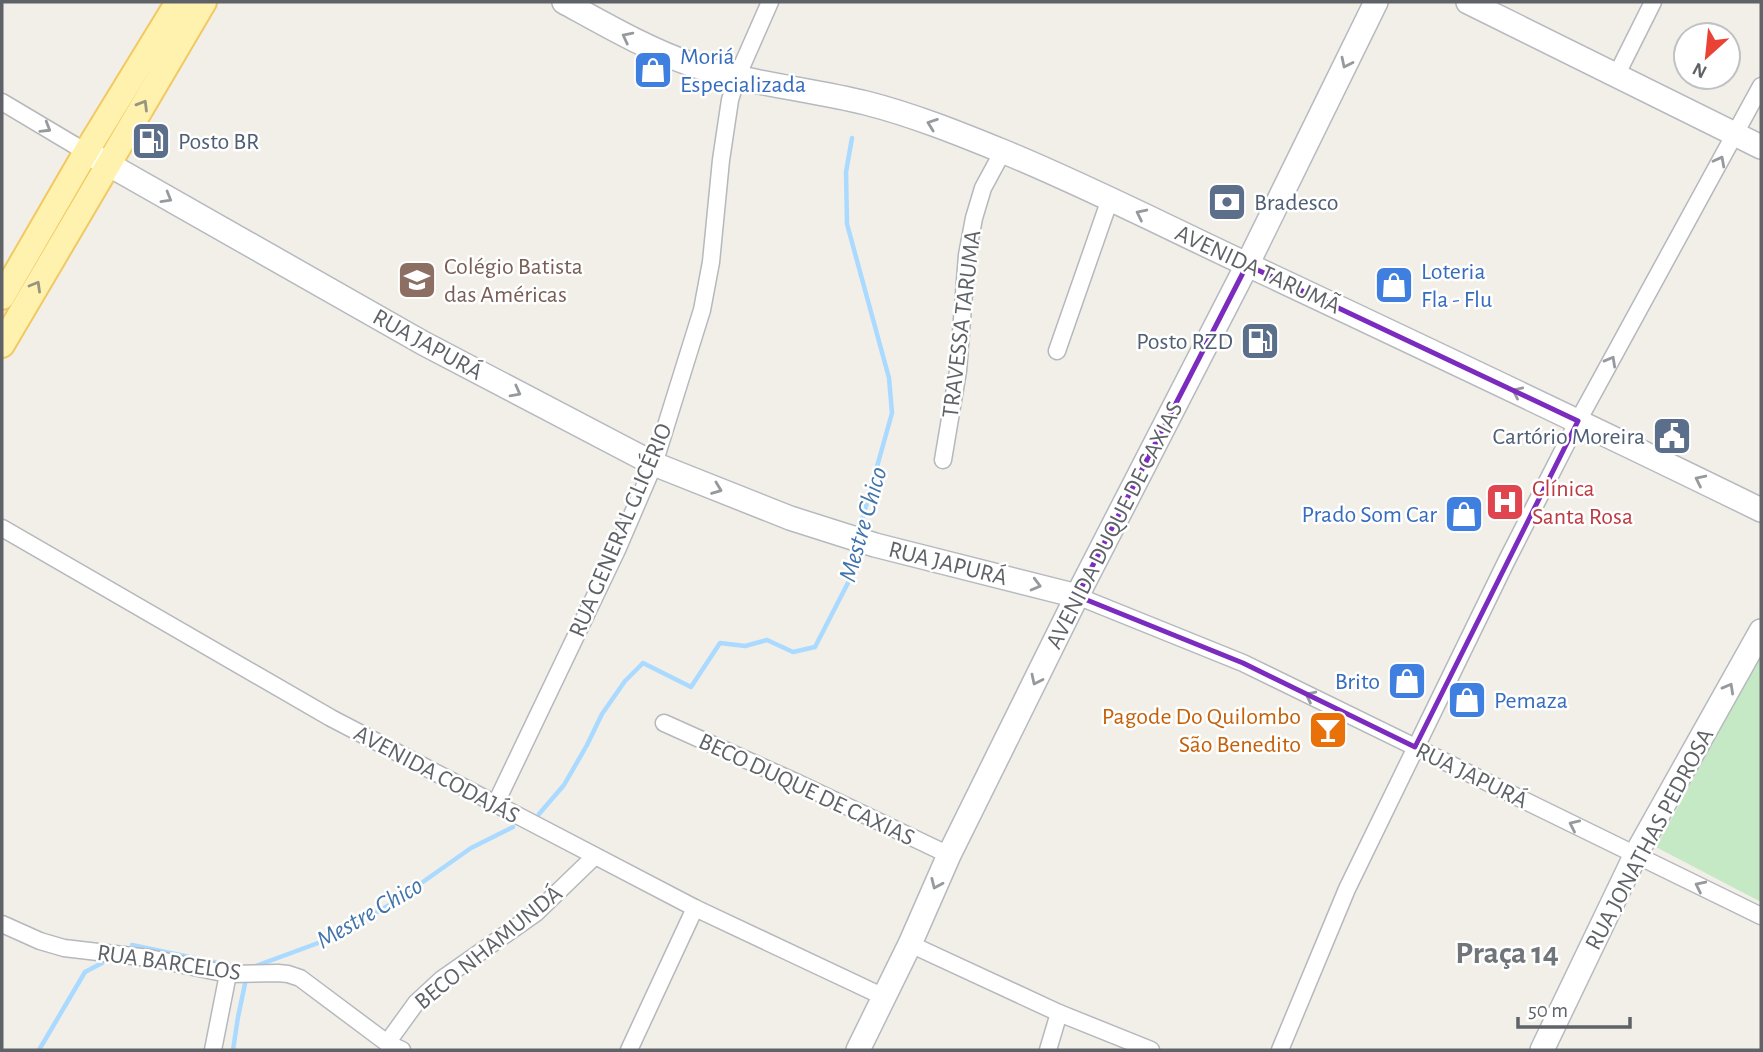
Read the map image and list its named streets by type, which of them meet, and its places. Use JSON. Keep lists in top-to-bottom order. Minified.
{"streets":{"street":["AVENIDA TARUMÃ","TRAVESSA TARUMA","RUA JAPURÁ","AVENIDA DUQUE DE CAXIAS","RUA GENERAL GLICÉRIO","AVENIDA CODAJÁS","BECO DUQUE DE CAXIAS","RUA JONATHAS PEDROSA","BECO NHAMUNDÁ","RUA BARCELOS"]},"crossings":[["AVENIDA TARUMÃ","TRAVESSA TARUMA"],["AVENIDA TARUMÃ","AVENIDA DUQUE DE CAXIAS"],["AVENIDA TARUMÃ","RUA GENERAL GLICÉRIO"],["RUA JAPURÁ","AVENIDA DUQUE DE CAXIAS"],["RUA JAPURÁ","RUA GENERAL GLICÉRIO"],["RUA JAPURÁ","RUA JONATHAS PEDROSA"],["AVENIDA DUQUE DE CAXIAS","AVENIDA CODAJÁS"],["AVENIDA DUQUE DE CAXIAS","BECO DUQUE DE CAXIAS"],["RUA GENERAL GLICÉRIO","AVENIDA CODAJÁS"],["AVENIDA CODAJÁS","BECO NHAMUNDÁ"],["BECO NHAMUNDÁ","RUA BARCELOS"]],"one_way":["AVENIDA TARUMÃ","AVENIDA DUQUE DE CAXIAS","RUA JONATHAS PEDROSA"],"districts":["Praça 14"],"water":["Mestre Chico"],"places":{"shop":["Moriá Especializada","Loteria Fla - Flu","Prado Som Car","Brito","Pemaza"],"fuel station":["Posto BR","Posto RZD"],"bank":["Bradesco"],"school or university":["Colégio Batista das Américas"],"public building":["Cartório Moreira"],"hospital":["Clínica Santa Rosa"],"bar":["Pagode Do Quilombo São Benedito"]},"scale_bar":"50 m","north":"bottom left"}
